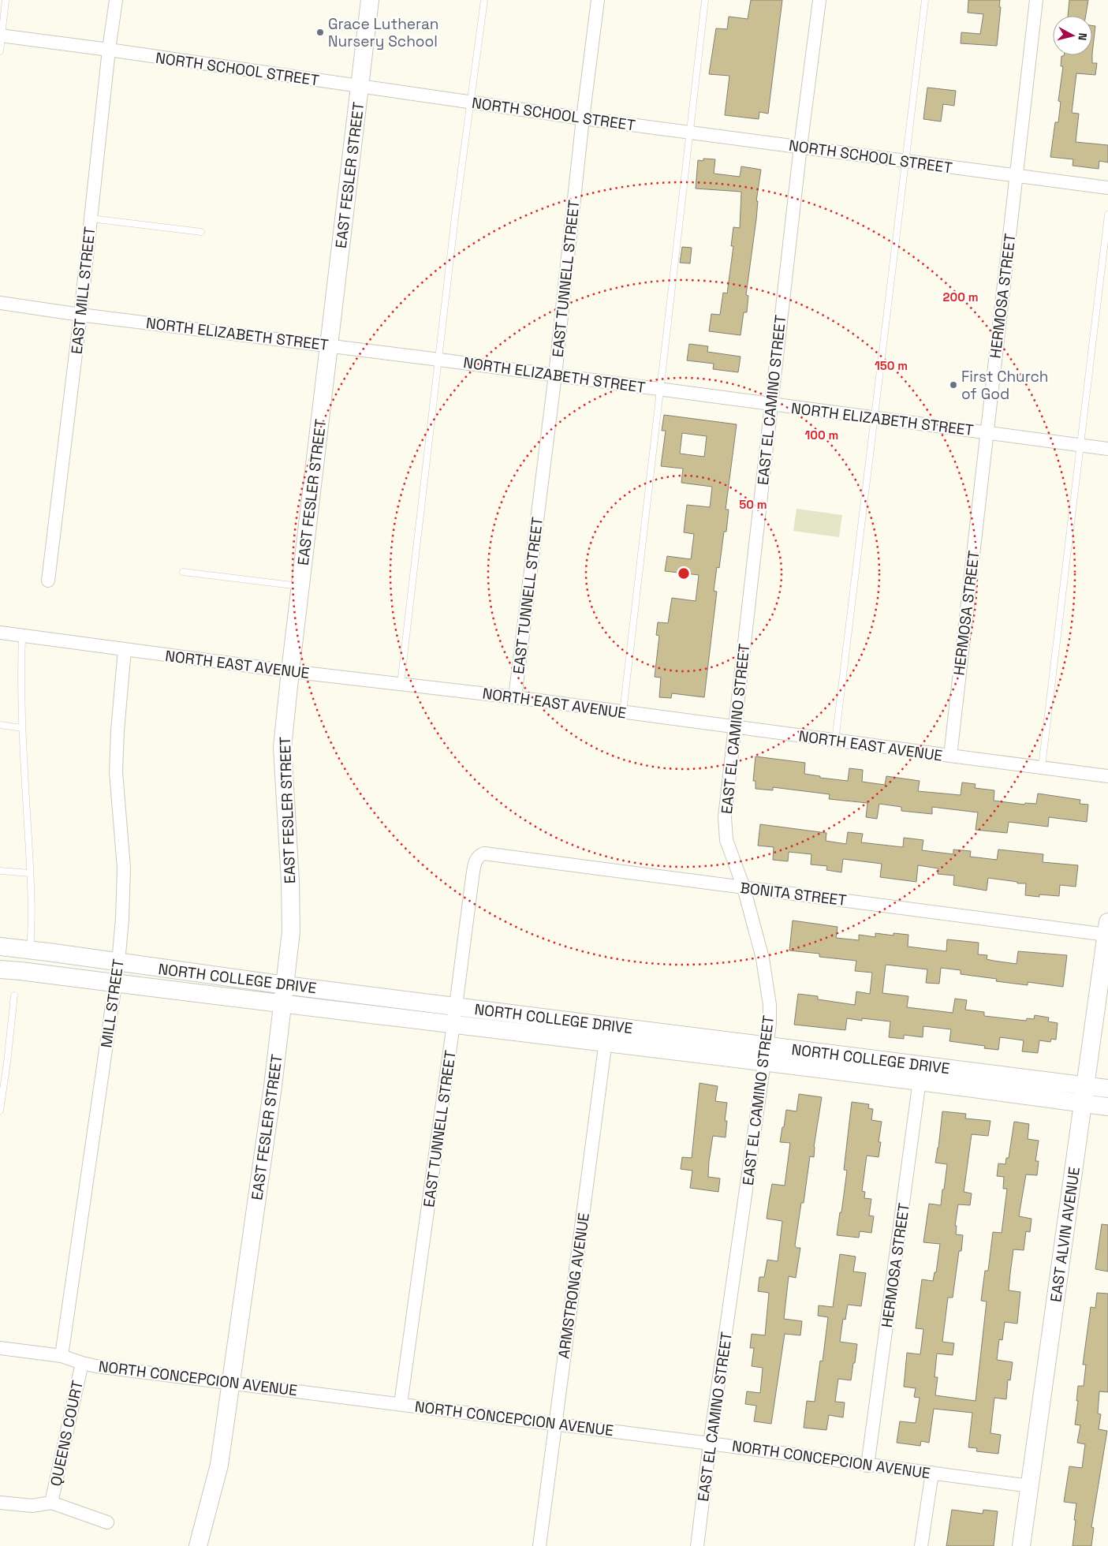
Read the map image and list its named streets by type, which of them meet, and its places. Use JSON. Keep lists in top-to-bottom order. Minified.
{"streets":{"street":["NORTH SCHOOL STREET","EAST FESLER STREET","EAST TUNNELL STREET","EAST MILL STREET","HERMOSA STREET","NORTH ELIZABETH STREET","EAST EL CAMINO STREET","NORTH EAST AVENUE","BONITA STREET","NORTH COLLEGE DRIVE","MILL STREET","EAST ALVIN AVENUE","ARMSTRONG AVENUE","NORTH CONCEPCION AVENUE","QUEENS COURT"]},"crossings":[["NORTH SCHOOL STREET","EAST FESLER STREET"],["NORTH SCHOOL STREET","EAST TUNNELL STREET"],["NORTH SCHOOL STREET","EAST MILL STREET"],["NORTH SCHOOL STREET","HERMOSA STREET"],["NORTH SCHOOL STREET","EAST EL CAMINO STREET"],["EAST FESLER STREET","NORTH ELIZABETH STREET"],["EAST FESLER STREET","NORTH EAST AVENUE"],["EAST FESLER STREET","NORTH COLLEGE DRIVE"],["EAST FESLER STREET","NORTH CONCEPCION AVENUE"],["EAST TUNNELL STREET","NORTH ELIZABETH STREET"],["EAST TUNNELL STREET","NORTH EAST AVENUE"],["EAST TUNNELL STREET","BONITA STREET"],["EAST TUNNELL STREET","NORTH COLLEGE DRIVE"],["EAST TUNNELL STREET","NORTH CONCEPCION AVENUE"],["EAST MILL STREET","NORTH ELIZABETH STREET"],["HERMOSA STREET","NORTH ELIZABETH STREET"],["HERMOSA STREET","NORTH EAST AVENUE"],["HERMOSA STREET","NORTH COLLEGE DRIVE"],["HERMOSA STREET","NORTH CONCEPCION AVENUE"],["NORTH ELIZABETH STREET","EAST EL CAMINO STREET"],["EAST EL CAMINO STREET","NORTH EAST AVENUE"],["EAST EL CAMINO STREET","BONITA STREET"],["EAST EL CAMINO STREET","NORTH COLLEGE DRIVE"],["EAST EL CAMINO STREET","NORTH CONCEPCION AVENUE"],["NORTH EAST AVENUE","MILL STREET"],["BONITA STREET","EAST ALVIN AVENUE"],["NORTH COLLEGE DRIVE","MILL STREET"],["NORTH COLLEGE DRIVE","EAST ALVIN AVENUE"],["NORTH COLLEGE DRIVE","ARMSTRONG AVENUE"],["MILL STREET","NORTH CONCEPCION AVENUE"],["EAST ALVIN AVENUE","NORTH CONCEPCION AVENUE"],["ARMSTRONG AVENUE","NORTH CONCEPCION AVENUE"],["NORTH CONCEPCION AVENUE","QUEENS COURT"]],"places":["Grace Lutheran Nursery School","First Church of God"],"north":"right","rings":["200 m","150 m","100 m","50 m"]}
